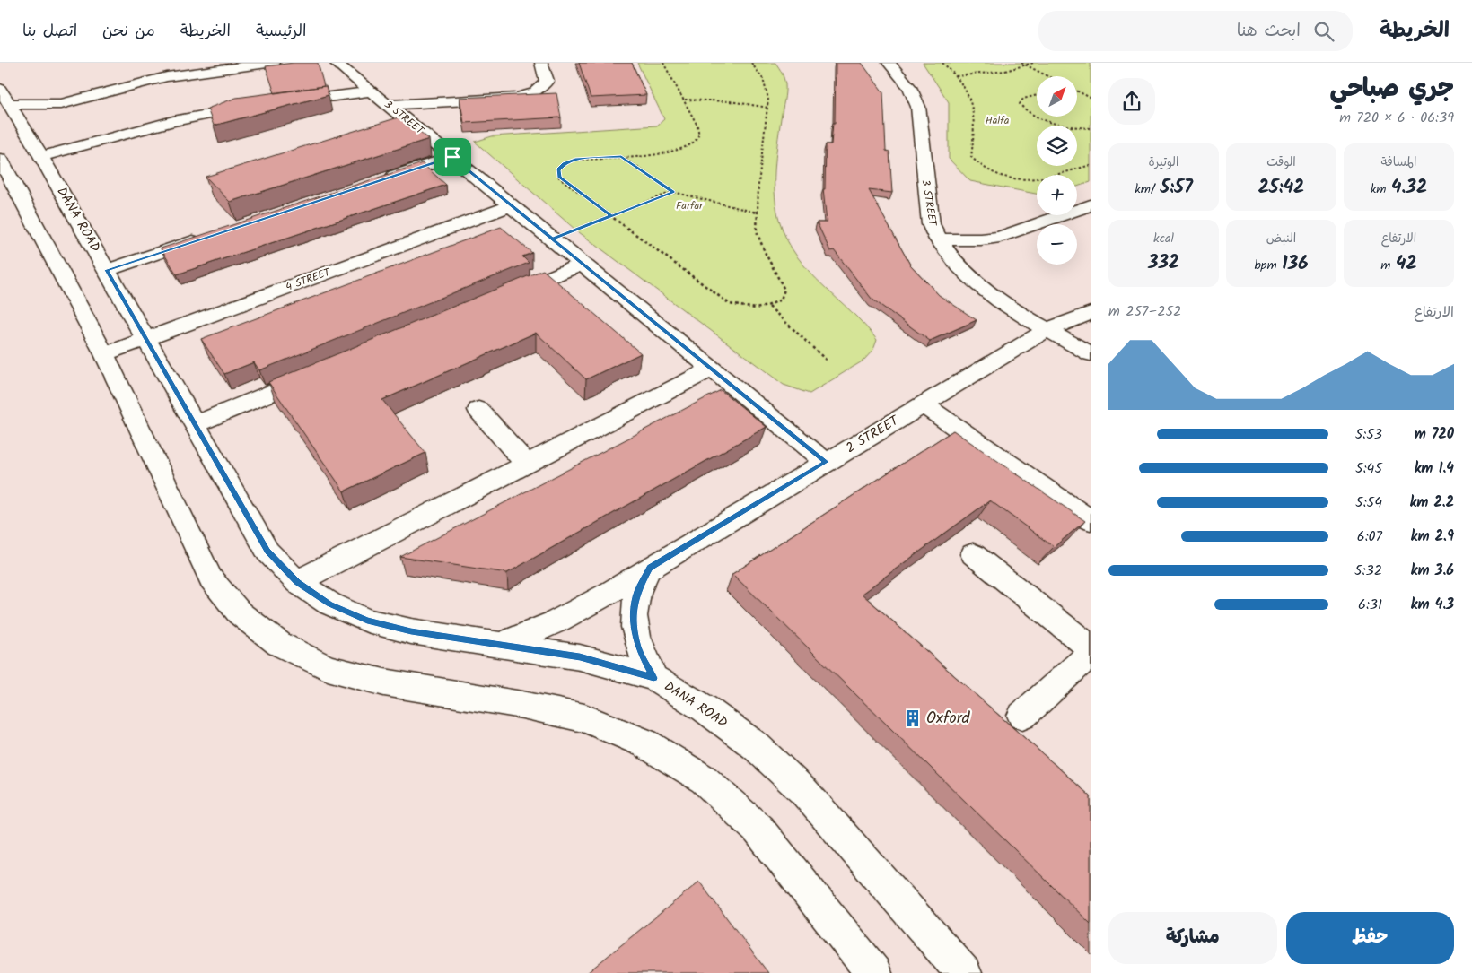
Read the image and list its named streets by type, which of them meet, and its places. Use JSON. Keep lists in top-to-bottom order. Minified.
{"streets":{"street":["3 STREET","DANA ROAD","4 STREET","2 STREET"]},"crossings":[["3 STREET","4 STREET"],["3 STREET","2 STREET"],["DANA ROAD","4 STREET"],["DANA ROAD","2 STREET"]],"parks":["Halfa","Farfar"],"places":{"building":["Oxford"]},"north":"top right","page":{"header":"الخريطة","search":"ابحث هنا","nav":["الرئيسية","الخريطة","من نحن","اتصل بنا"],"heading":["جري صباحي","06:39 · 6 × 720 m"],"map_buttons":["+","−"],"stats":[["المسافة","4.32 km"],["الوقت","25:42"],["الوتيرة","5:57 /km"],["الارتفاع","42 m"],["النبض","136 bpm"],["kcal","332"]],"chart":["الارتفاع","252–257 m"],"list":[{"name":"720 m","note":"5:53"},{"name":"1.4 km","note":"5:45"},{"name":"2.2 km","note":"5:54"},{"name":"2.9 km","note":"6:07"},{"name":"3.6 km","note":"5:32"},{"name":"4.3 km","note":"6:31"}],"buttons":["حفظ","مشاركة"]}}
